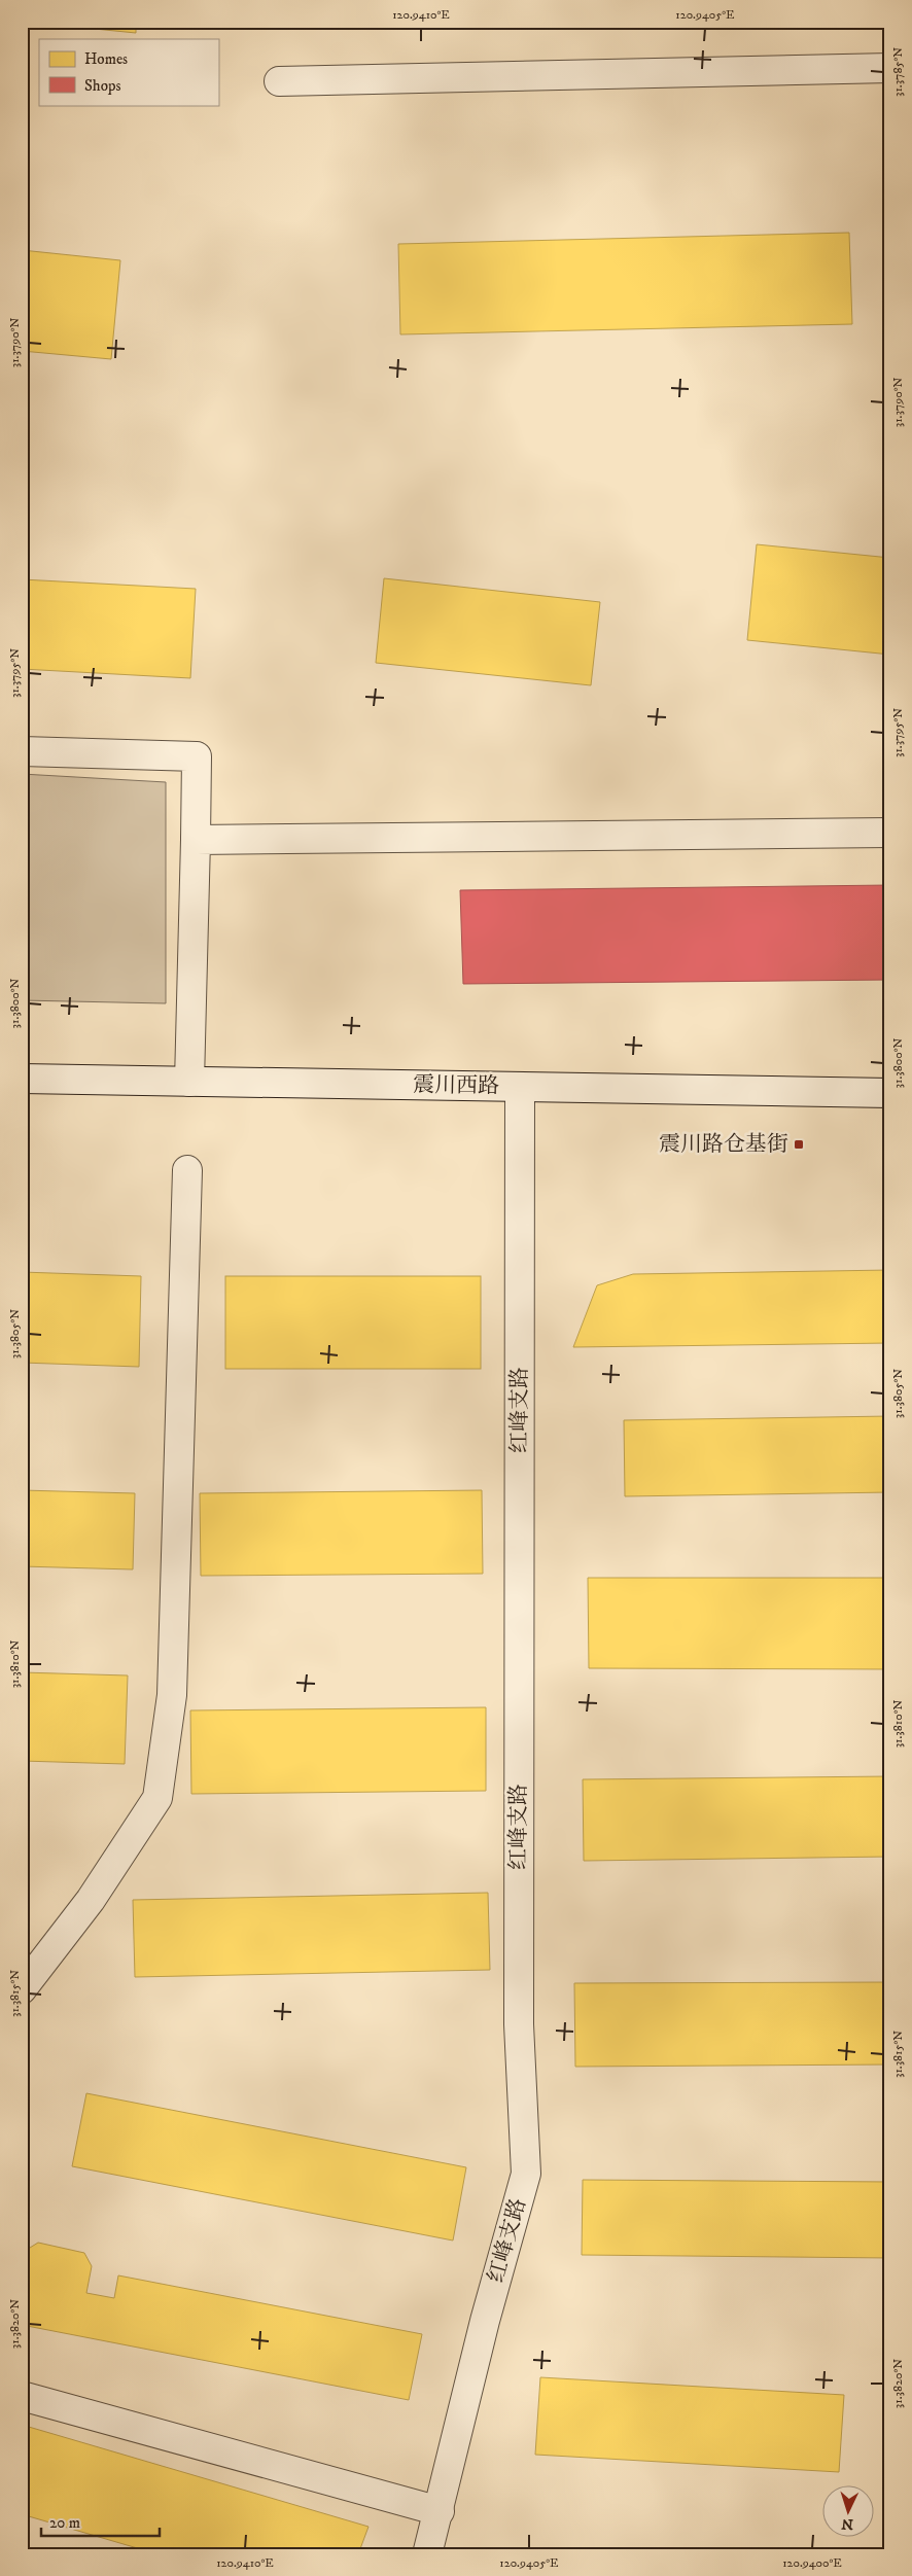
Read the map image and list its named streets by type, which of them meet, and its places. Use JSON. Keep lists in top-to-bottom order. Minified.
{"streets":{"street":["震川西路","红峰支路"]},"crossings":[["震川西路","红峰支路"]],"places":{"transit":["震川路仓基街"]},"legend":["Homes","Shops"],"scale_bar":"20 m","north":"bottom","coordinates":["120.9410°E","120.9405°E","31.3785°N","31.3790°N","31.3795°N","31.3800°N","31.3805°N","31.3810°N","31.3815°N","31.3820°N","120.9400°E"]}
